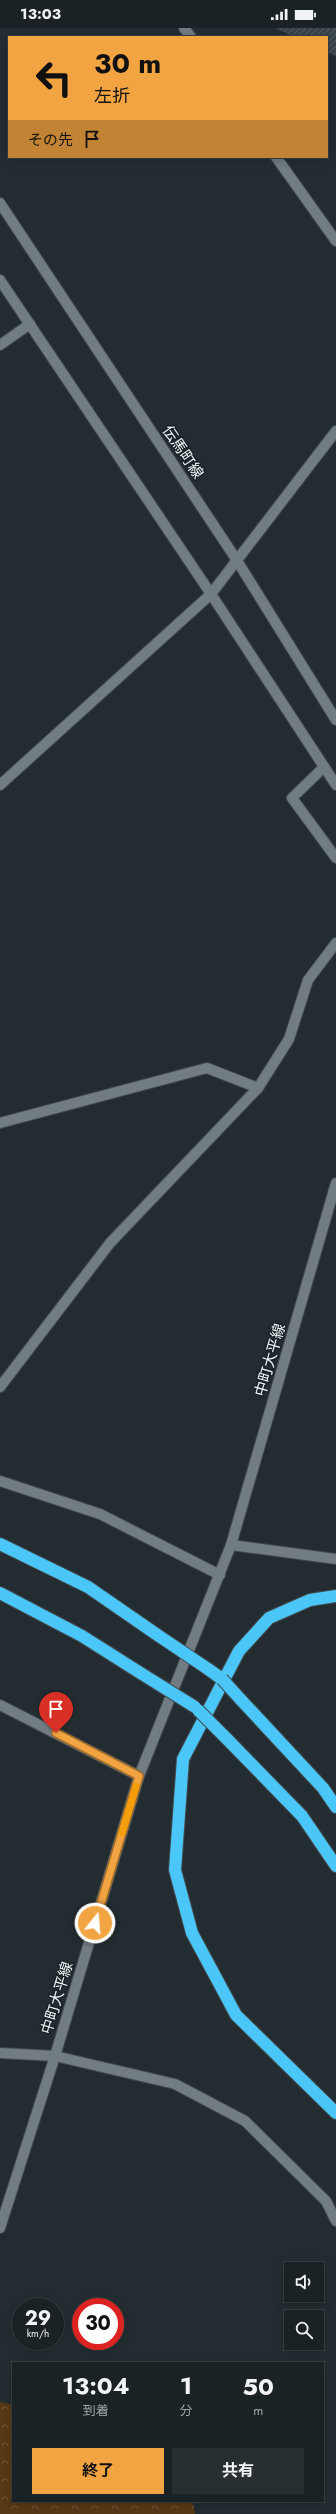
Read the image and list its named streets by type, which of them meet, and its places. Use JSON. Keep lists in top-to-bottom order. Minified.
{"streets":{"street":["伝馬町線","中町大平線"]},"page":{"status":"13:03","turn":["30 m","左折"],"then":"その先","speed":"29 km/h","limit":"30","eta":["13:04","到着","1","分","50","m"],"buttons":["終了","共有"]}}
